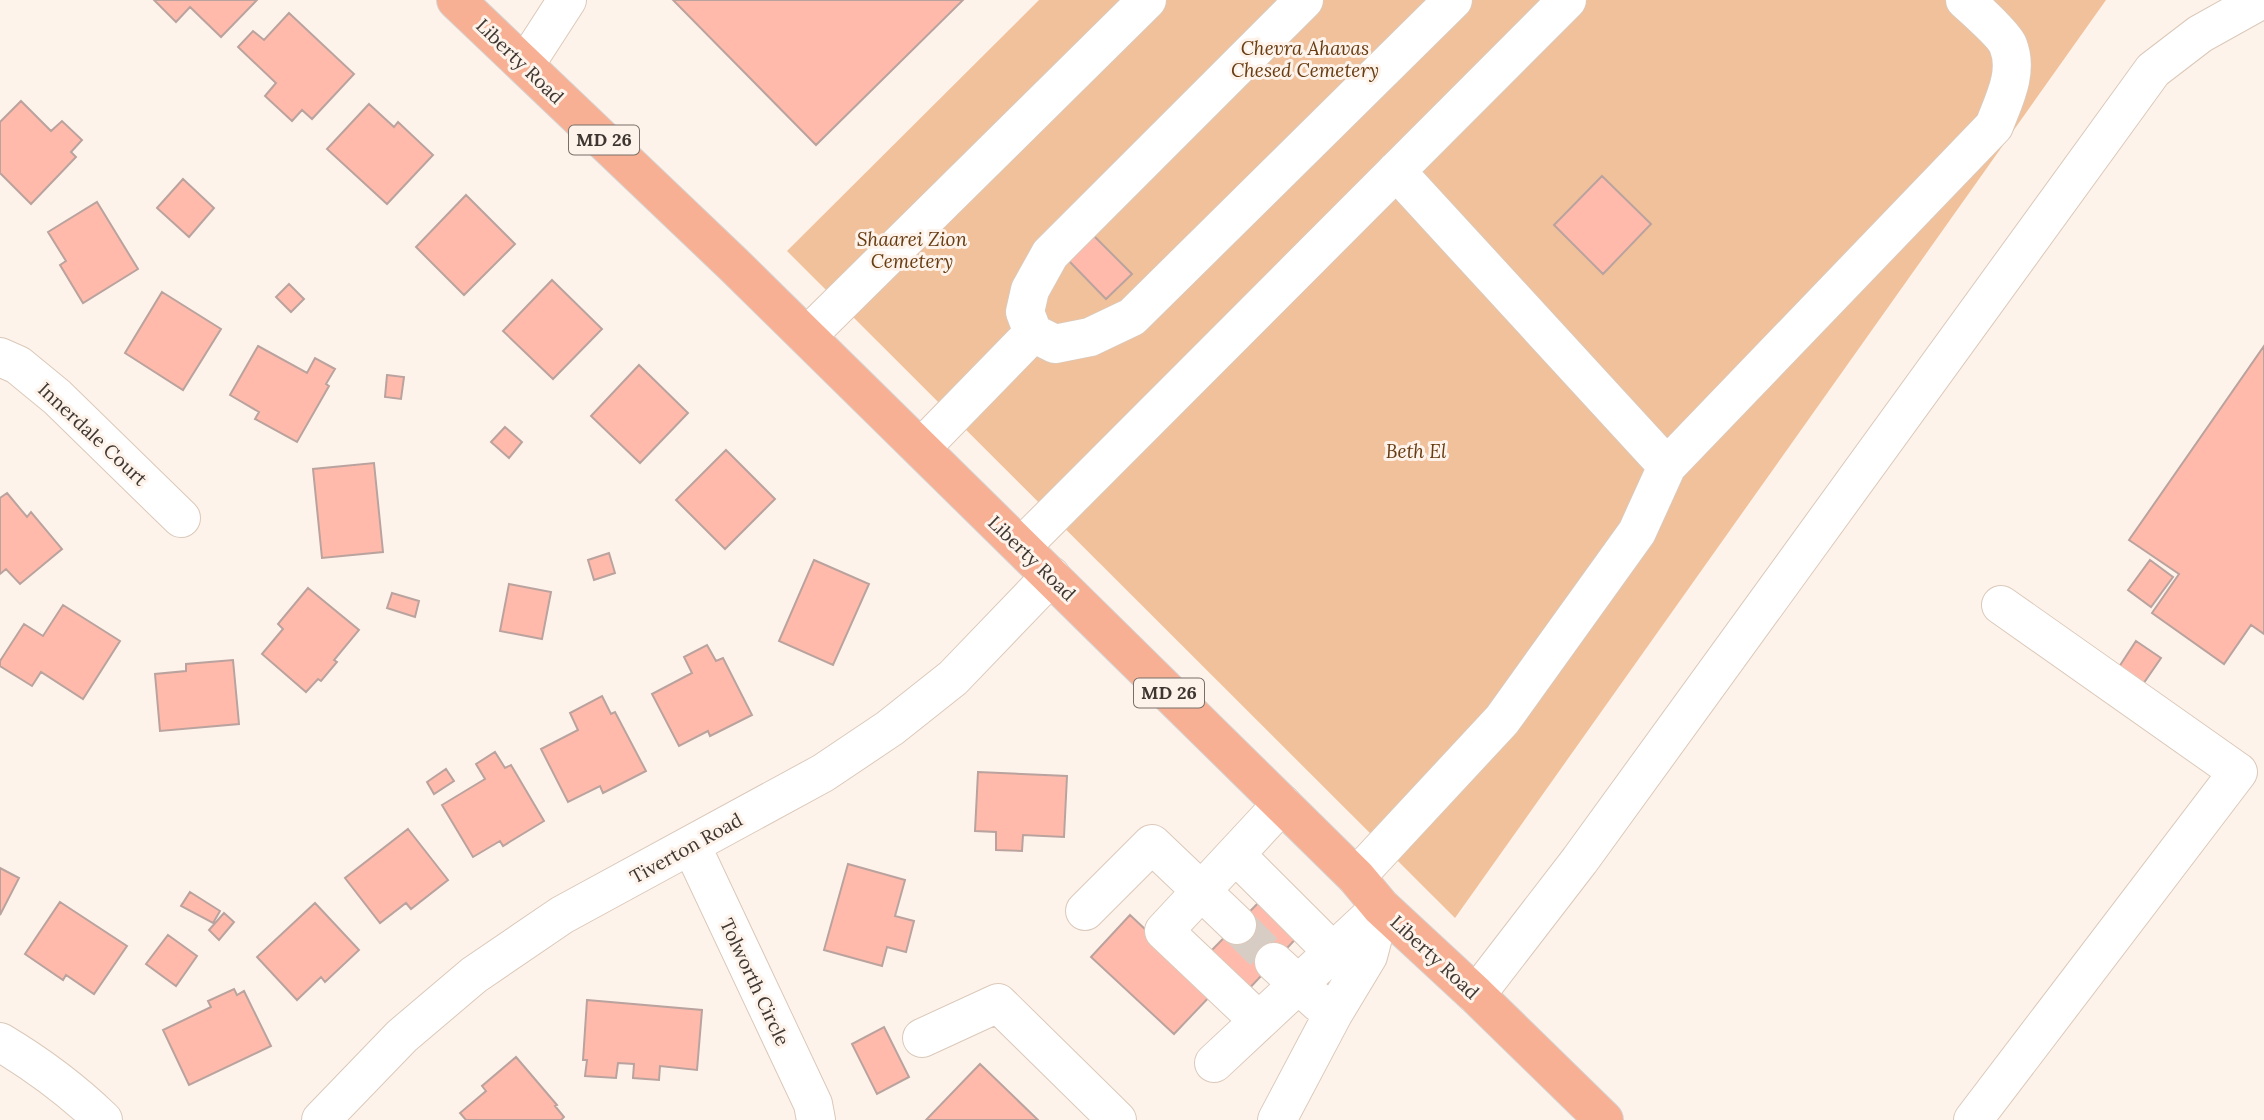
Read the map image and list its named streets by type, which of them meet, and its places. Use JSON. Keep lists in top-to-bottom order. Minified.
{"streets":{"main road":["Liberty Road","MD 26"],"street":["Innerdale Court","Tiverton Road","Tolworth Circle"]},"crossings":[["Liberty Road","Tiverton Road"],["Tiverton Road","Tolworth Circle"]],"parks":["Chevra Ahavas Chesed Cemetery","Shaarei Zion Cemetery","Beth El"]}
